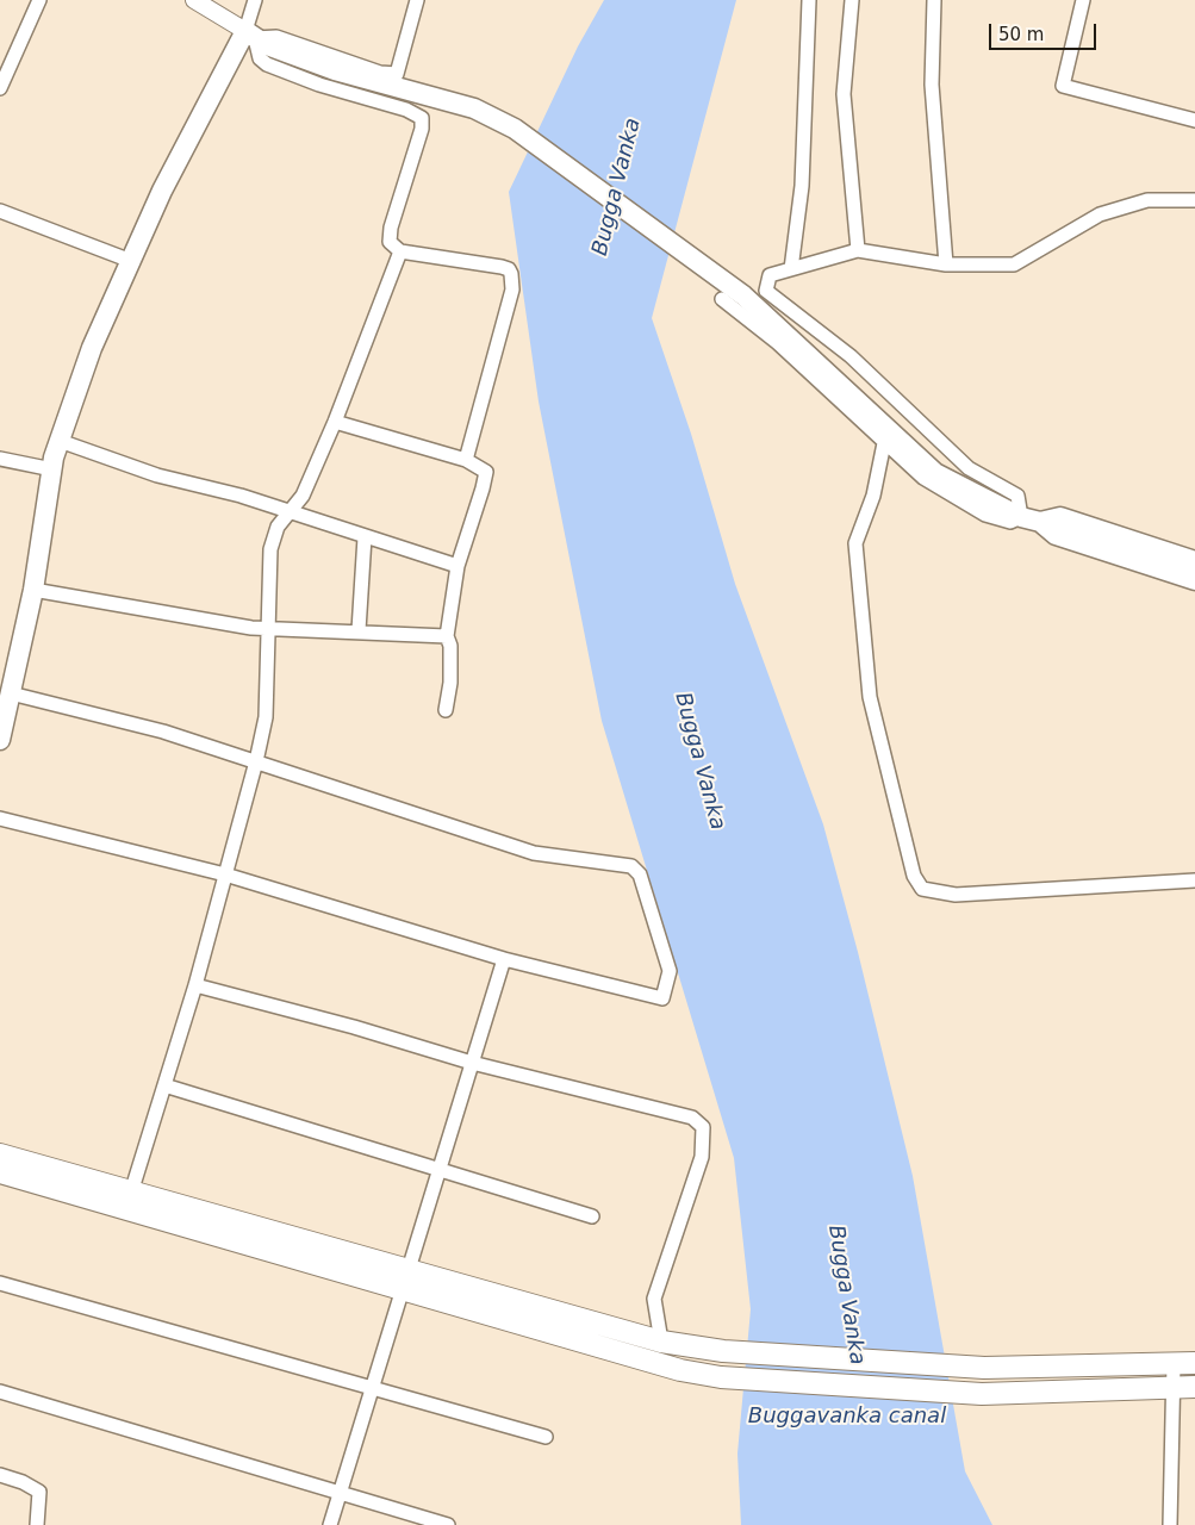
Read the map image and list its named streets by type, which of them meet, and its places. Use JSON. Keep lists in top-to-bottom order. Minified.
{"water":["Bugga Vanka","Buggavanka canal"],"scale_bar":"50 m"}
